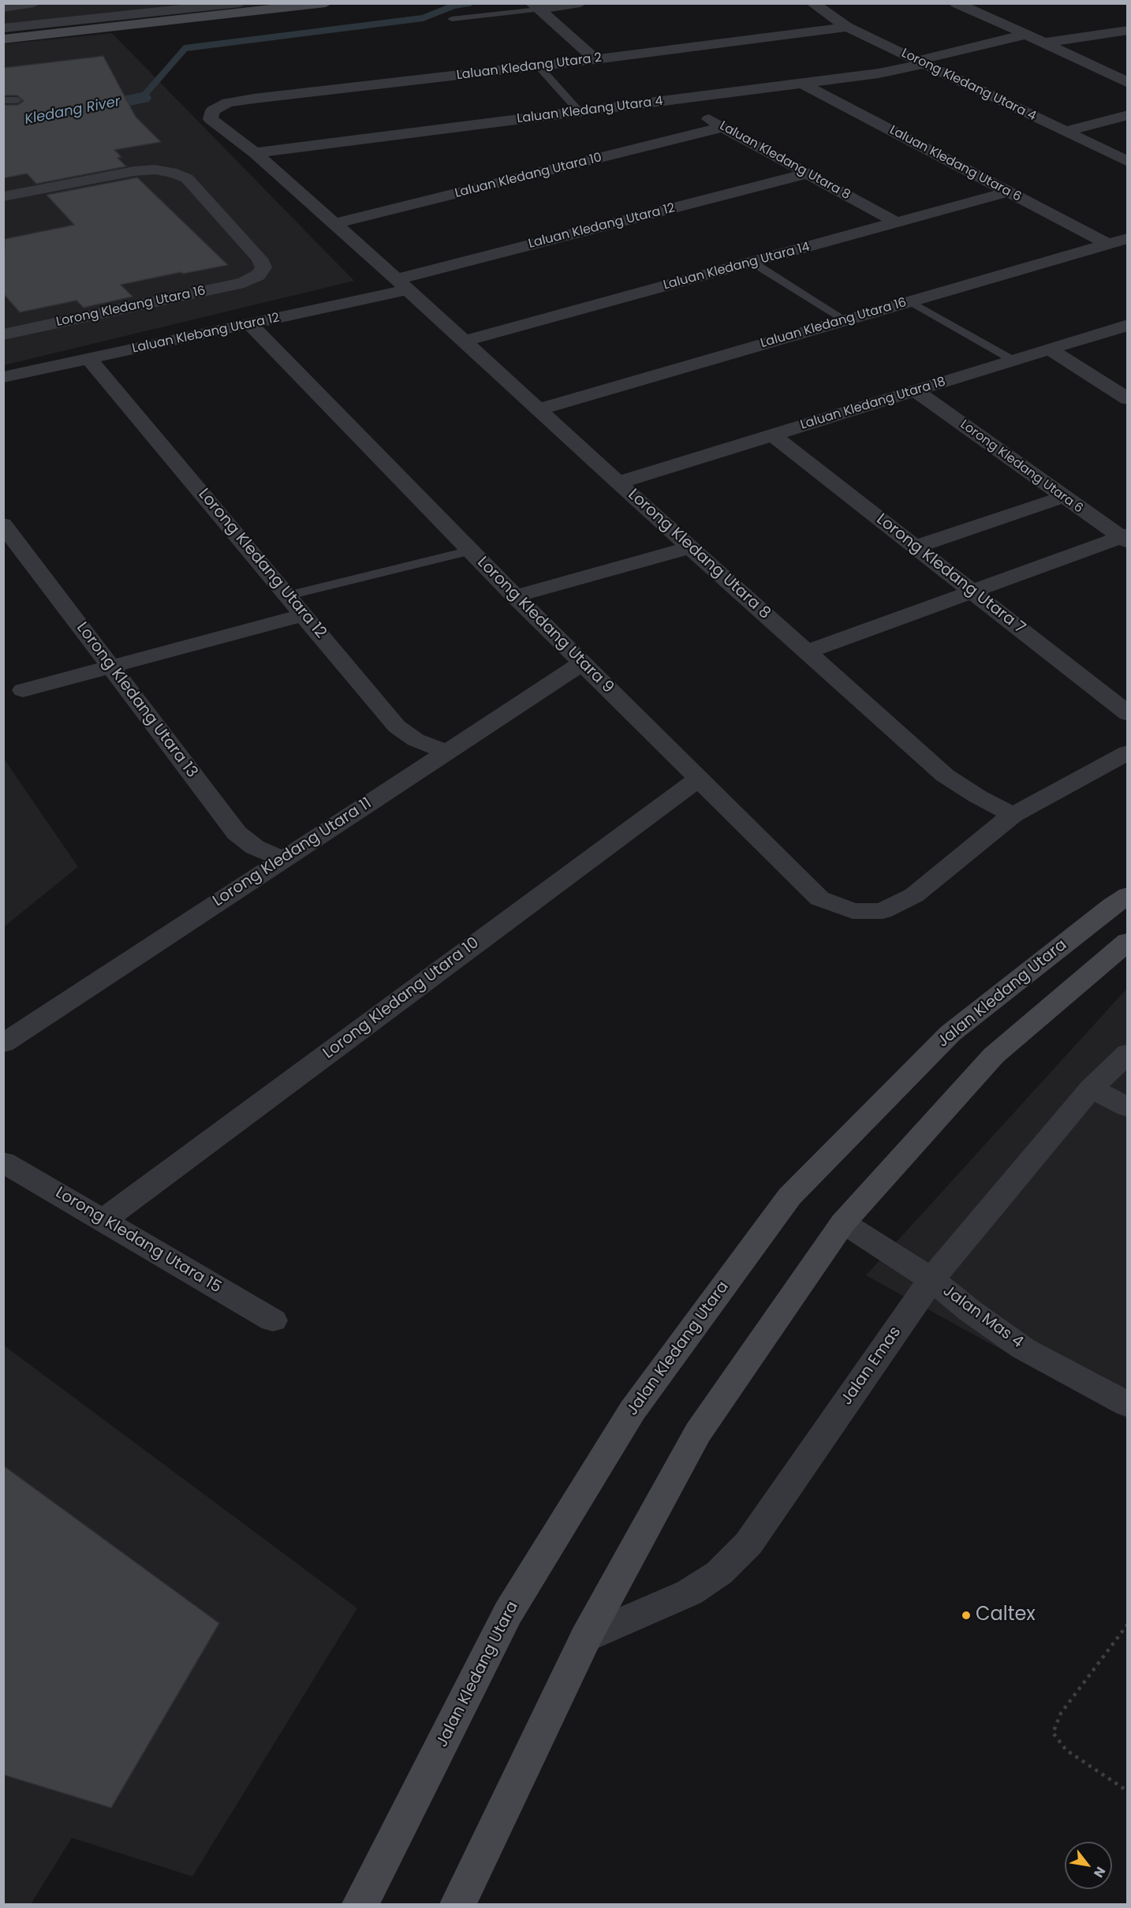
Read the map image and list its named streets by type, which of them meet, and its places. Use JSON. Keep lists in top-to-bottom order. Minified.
{"streets":{"main road":["Jalan Kledang Utara"],"street":["Laluan Kledang Utara 2","Lorong Kledang Utara 4","Laluan Kledang Utara 4","Laluan Kledang Utara 8","Laluan Kledang Utara 6","Laluan Kledang Utara 10","Laluan Kledang Utara 12","Laluan Kledang Utara 14","Lorong Kledang Utara 16","Laluan Kledang Utara 16","Laluan Klebang Utara 12","Laluan Kledang Utara 18","Lorong Kledang Utara 6","Lorong Kledang Utara 8","Lorong Kledang Utara 12","Lorong Kledang Utara 7","Lorong Kledang Utara 9","Lorong Kledang Utara 13","Lorong Kledang Utara 11","Lorong Kledang Utara 10","Lorong Kledang Utara 15","Jalan Mas 4","Jalan Emas"]},"crossings":[["Laluan Kledang Utara 2","Lorong Kledang Utara 4"],["Laluan Kledang Utara 2","Lorong Kledang Utara 8"],["Lorong Kledang Utara 4","Laluan Kledang Utara 4"],["Laluan Kledang Utara 4","Laluan Kledang Utara 8"],["Laluan Kledang Utara 4","Laluan Kledang Utara 6"],["Laluan Kledang Utara 4","Lorong Kledang Utara 8"],["Laluan Kledang Utara 8","Laluan Kledang Utara 10"],["Laluan Kledang Utara 8","Laluan Kledang Utara 12"],["Laluan Kledang Utara 8","Laluan Kledang Utara 14"],["Laluan Kledang Utara 6","Laluan Kledang Utara 14"],["Laluan Kledang Utara 6","Laluan Kledang Utara 16"],["Laluan Kledang Utara 10","Lorong Kledang Utara 8"],["Laluan Kledang Utara 12","Laluan Klebang Utara 12"],["Laluan Kledang Utara 12","Lorong Kledang Utara 8"],["Laluan Kledang Utara 14","Lorong Kledang Utara 8"],["Laluan Kledang Utara 16","Lorong Kledang Utara 8"],["Laluan Klebang Utara 12","Lorong Kledang Utara 8"],["Laluan Klebang Utara 12","Lorong Kledang Utara 12"],["Laluan Klebang Utara 12","Lorong Kledang Utara 9"],["Laluan Kledang Utara 18","Lorong Kledang Utara 6"],["Laluan Kledang Utara 18","Lorong Kledang Utara 8"],["Laluan Kledang Utara 18","Lorong Kledang Utara 7"],["Lorong Kledang Utara 8","Lorong Kledang Utara 9"],["Lorong Kledang Utara 12","Lorong Kledang Utara 11"],["Lorong Kledang Utara 9","Lorong Kledang Utara 11"],["Lorong Kledang Utara 9","Lorong Kledang Utara 10"],["Lorong Kledang Utara 13","Lorong Kledang Utara 11"],["Lorong Kledang Utara 10","Lorong Kledang Utara 15"],["Jalan Mas 4","Jalan Emas"]],"water":["Kledang River"],"places":["Caltex"],"north":"bottom right"}
